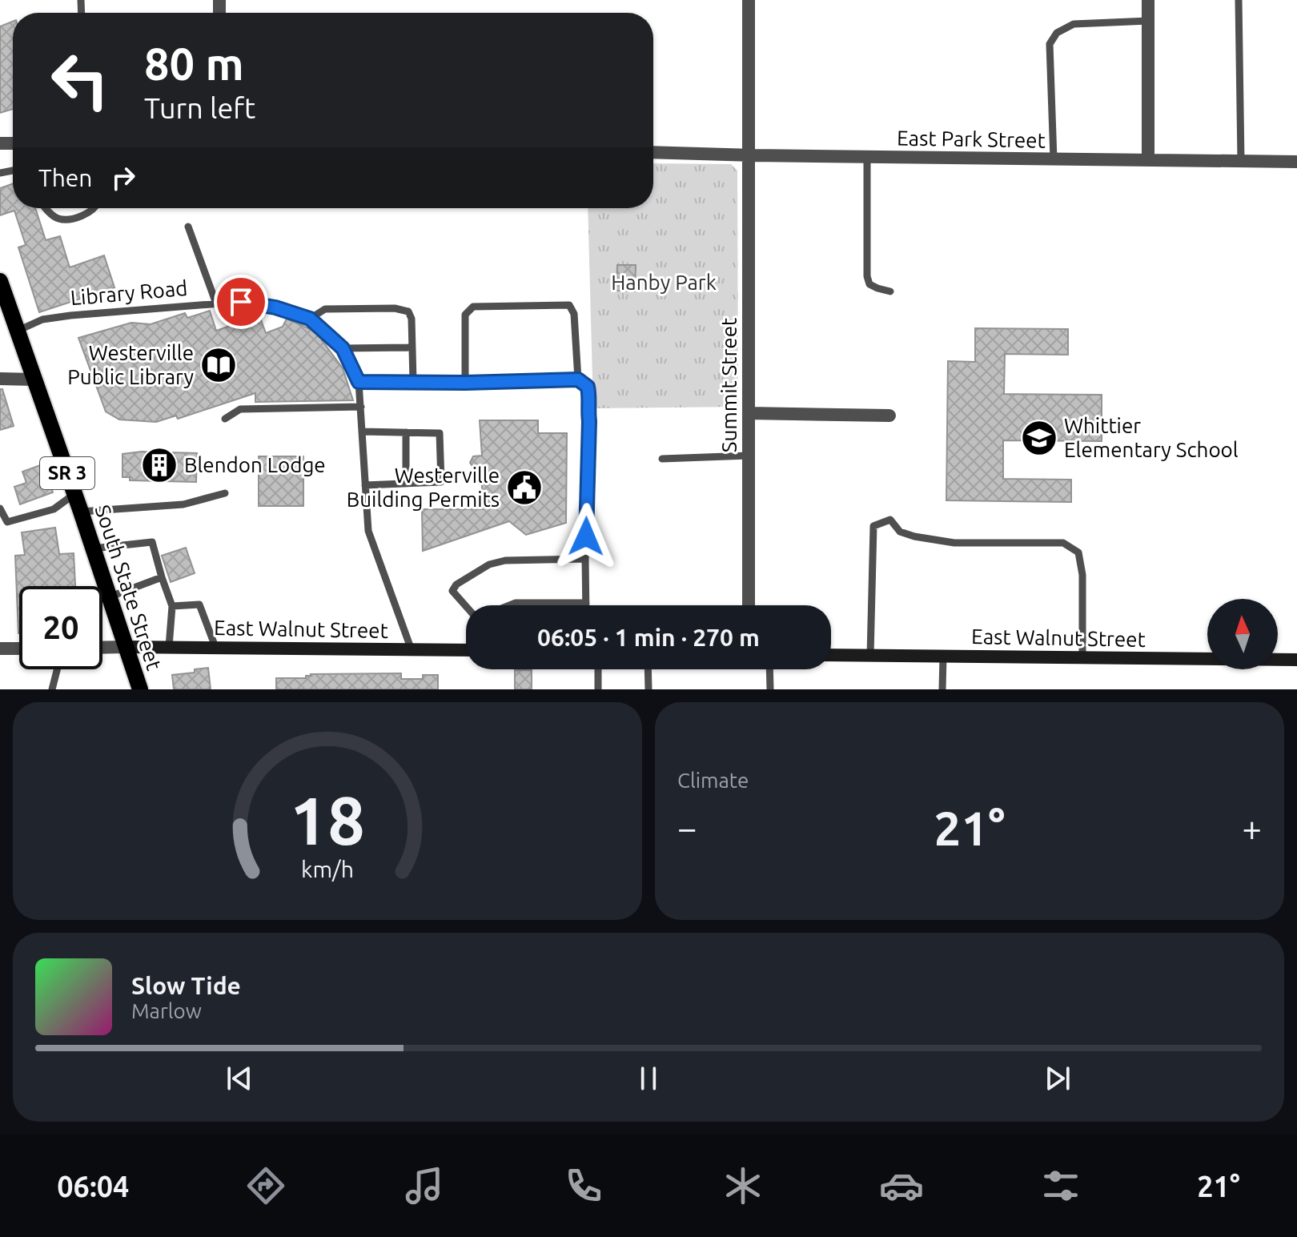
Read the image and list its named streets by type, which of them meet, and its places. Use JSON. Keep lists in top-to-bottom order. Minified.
{"streets":{"main road":["SR 3","South State Street","East Walnut Street"],"street":["East Park Street","Summit Street"],"lane":["Library Road"]},"crossings":[["East Park Street","Summit Street"],["Library Road","South State Street"],["Library Road","East Walnut Street"],["South State Street","East Walnut Street"]],"parks":["Hanby Park"],"places":{"library":["Westerville Public Library"],"school or university":["Whittier Elementary School"],"building":["Blendon Lodge"],"public building":["Westerville Building Permits"]},"north":"top","page":{"turn":["80 m","Turn left"],"then":"Then","limit":"20","trip":"06:05 · 1 min · 270 m","tile":"Climate","heat":["−","21°","+"],"song":["Slow Tide","Marlow"],"tabs":["06:04","21°"],"gauge":["18","km/h"]}}
